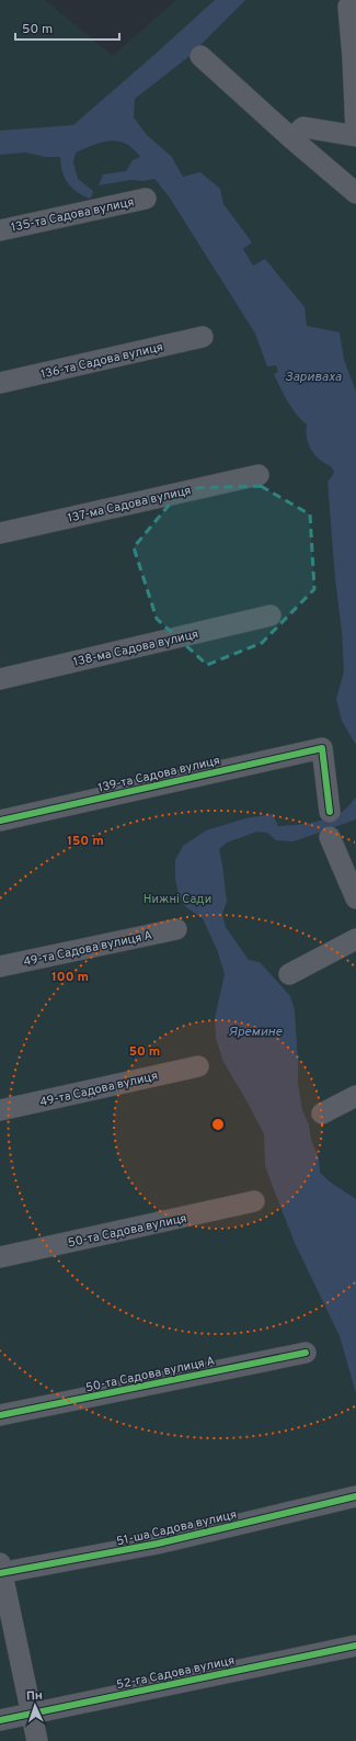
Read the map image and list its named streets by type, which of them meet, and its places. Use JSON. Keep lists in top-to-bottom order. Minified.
{"streets":{"street":["135-та Садова вулиця","136-та Садова вулиця","137-ма Садова вулиця","138-ма Садова вулиця","139-та Садова вулиця","49-та Садова вулиця А","49-та Садова вулиця","50-та Садова вулиця","50-та Садова вулиця А","51-ша Садова вулиця","52-га Садова вулиця"]},"water":["Зариваха","Яремине"],"parks":["Нижні Сади"],"scale_bar":"50 m","north":"top","rings":["150 m","100 m","50 m"]}
